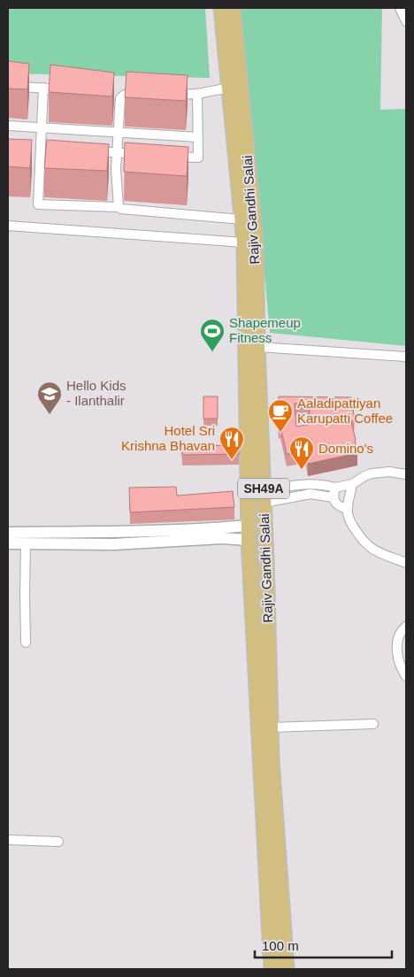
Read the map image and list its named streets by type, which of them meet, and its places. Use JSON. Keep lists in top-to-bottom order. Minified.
{"streets":{"main road":["Rajiv Gandhi Salai","SH49A"]},"places":{"sports":["Shapemeup Fitness"],"school or university":["Hello Kids - Ilanthalir"],"cafe":["Aaladipattiyan Karupatti Coffee"],"restaurant":["Hotel Sri Krishna Bhavan","Domino's"]},"scale_bar":"100 m"}
